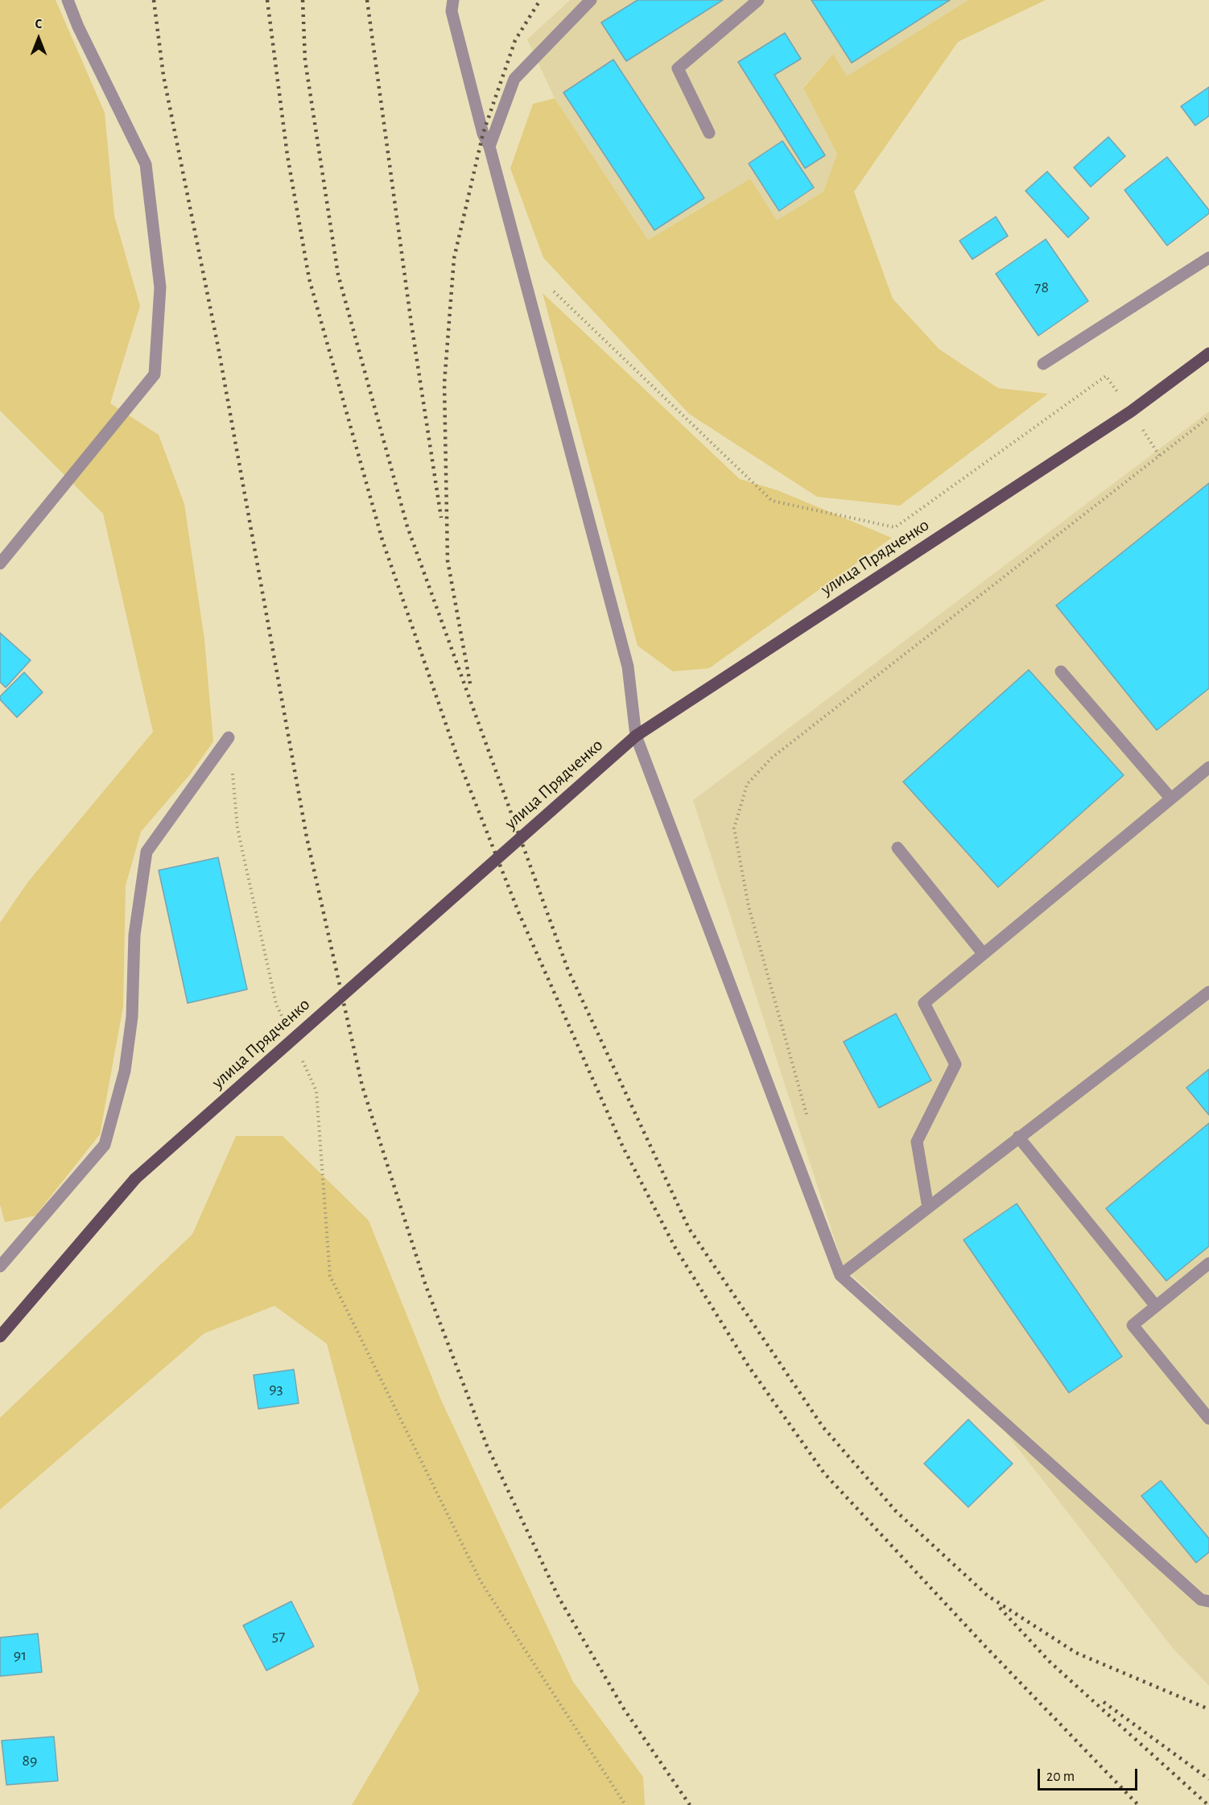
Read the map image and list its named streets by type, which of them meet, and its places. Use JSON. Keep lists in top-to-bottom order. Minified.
{"streets":{"main road":["улица Прядченко"]},"house_numbers":["78","93","57","91","89"],"scale_bar":"20 m","north":"top"}
